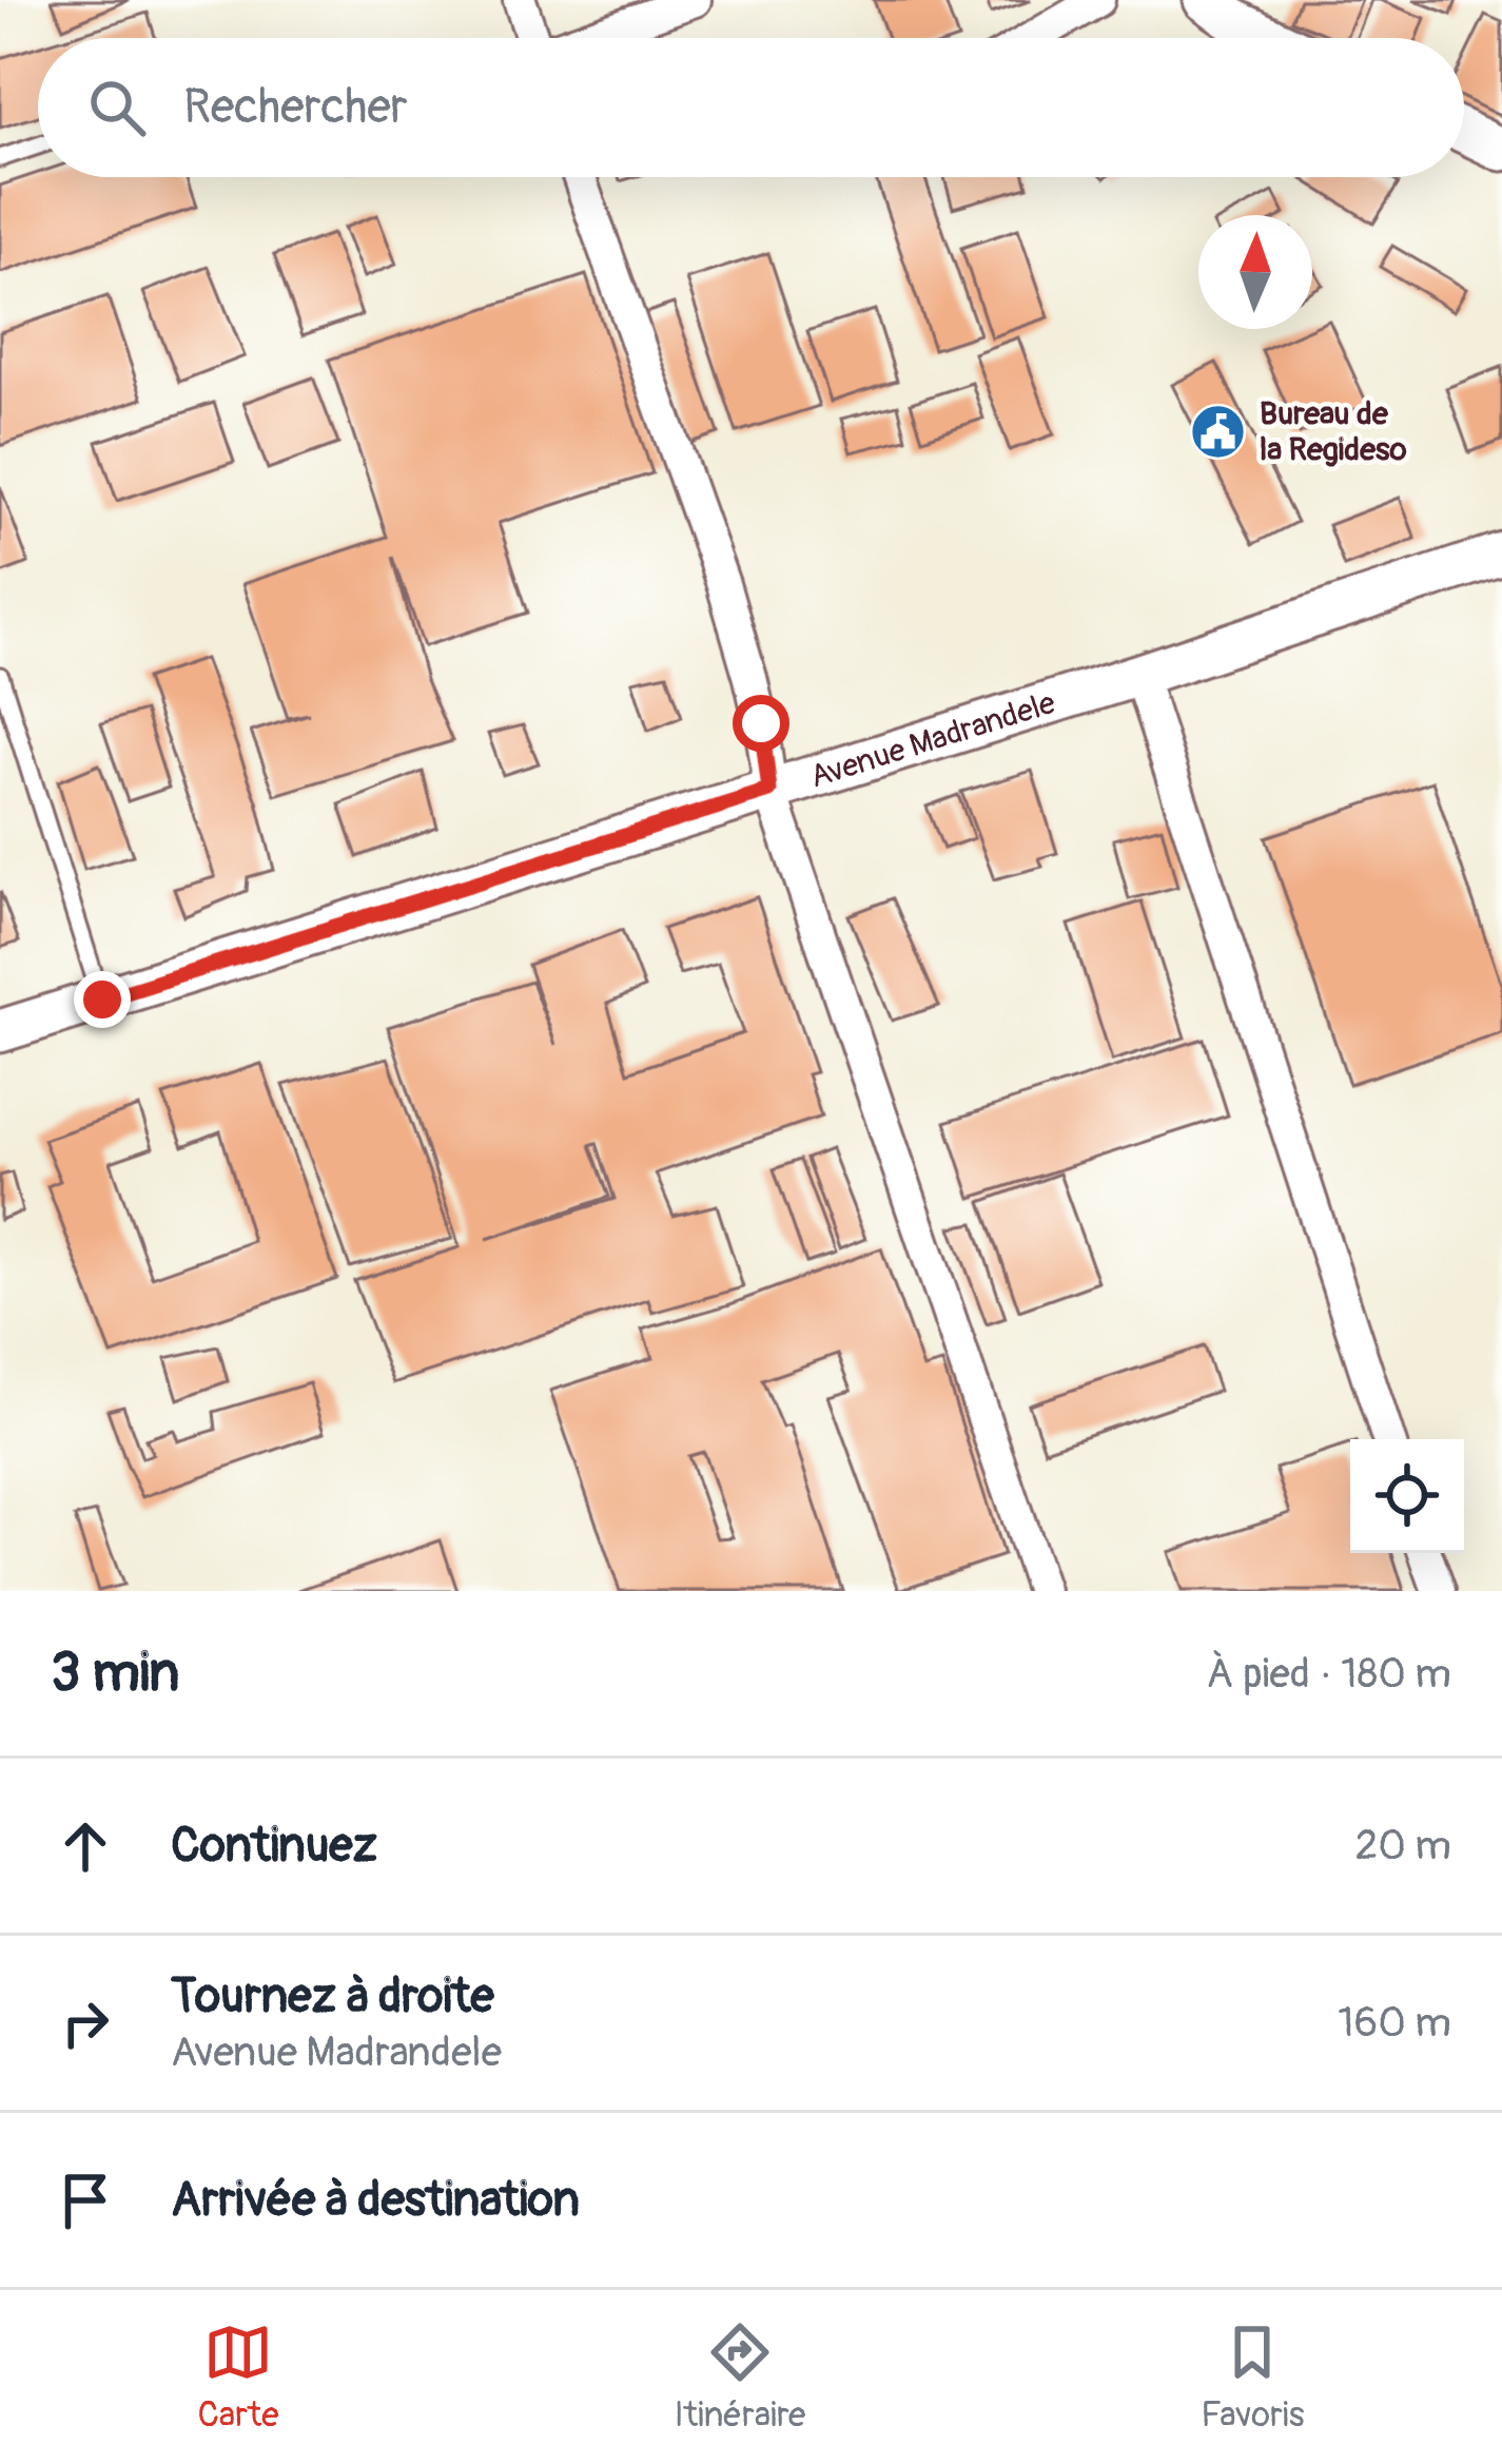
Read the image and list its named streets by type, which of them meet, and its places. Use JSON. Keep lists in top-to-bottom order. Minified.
{"streets":{"street":["Avenue Madrandele"]},"places":{"public building":["Bureau de la Regideso"]},"north":"top","page":{"search":"Rechercher","heading":["3 min","À pied · 180 m"],"list":[["Continuez","20 m"],["Tournez à droite","Avenue Madrandele","160 m"],"Arrivée à destination"],"nav":["Carte","Itinéraire","Favoris"]}}
